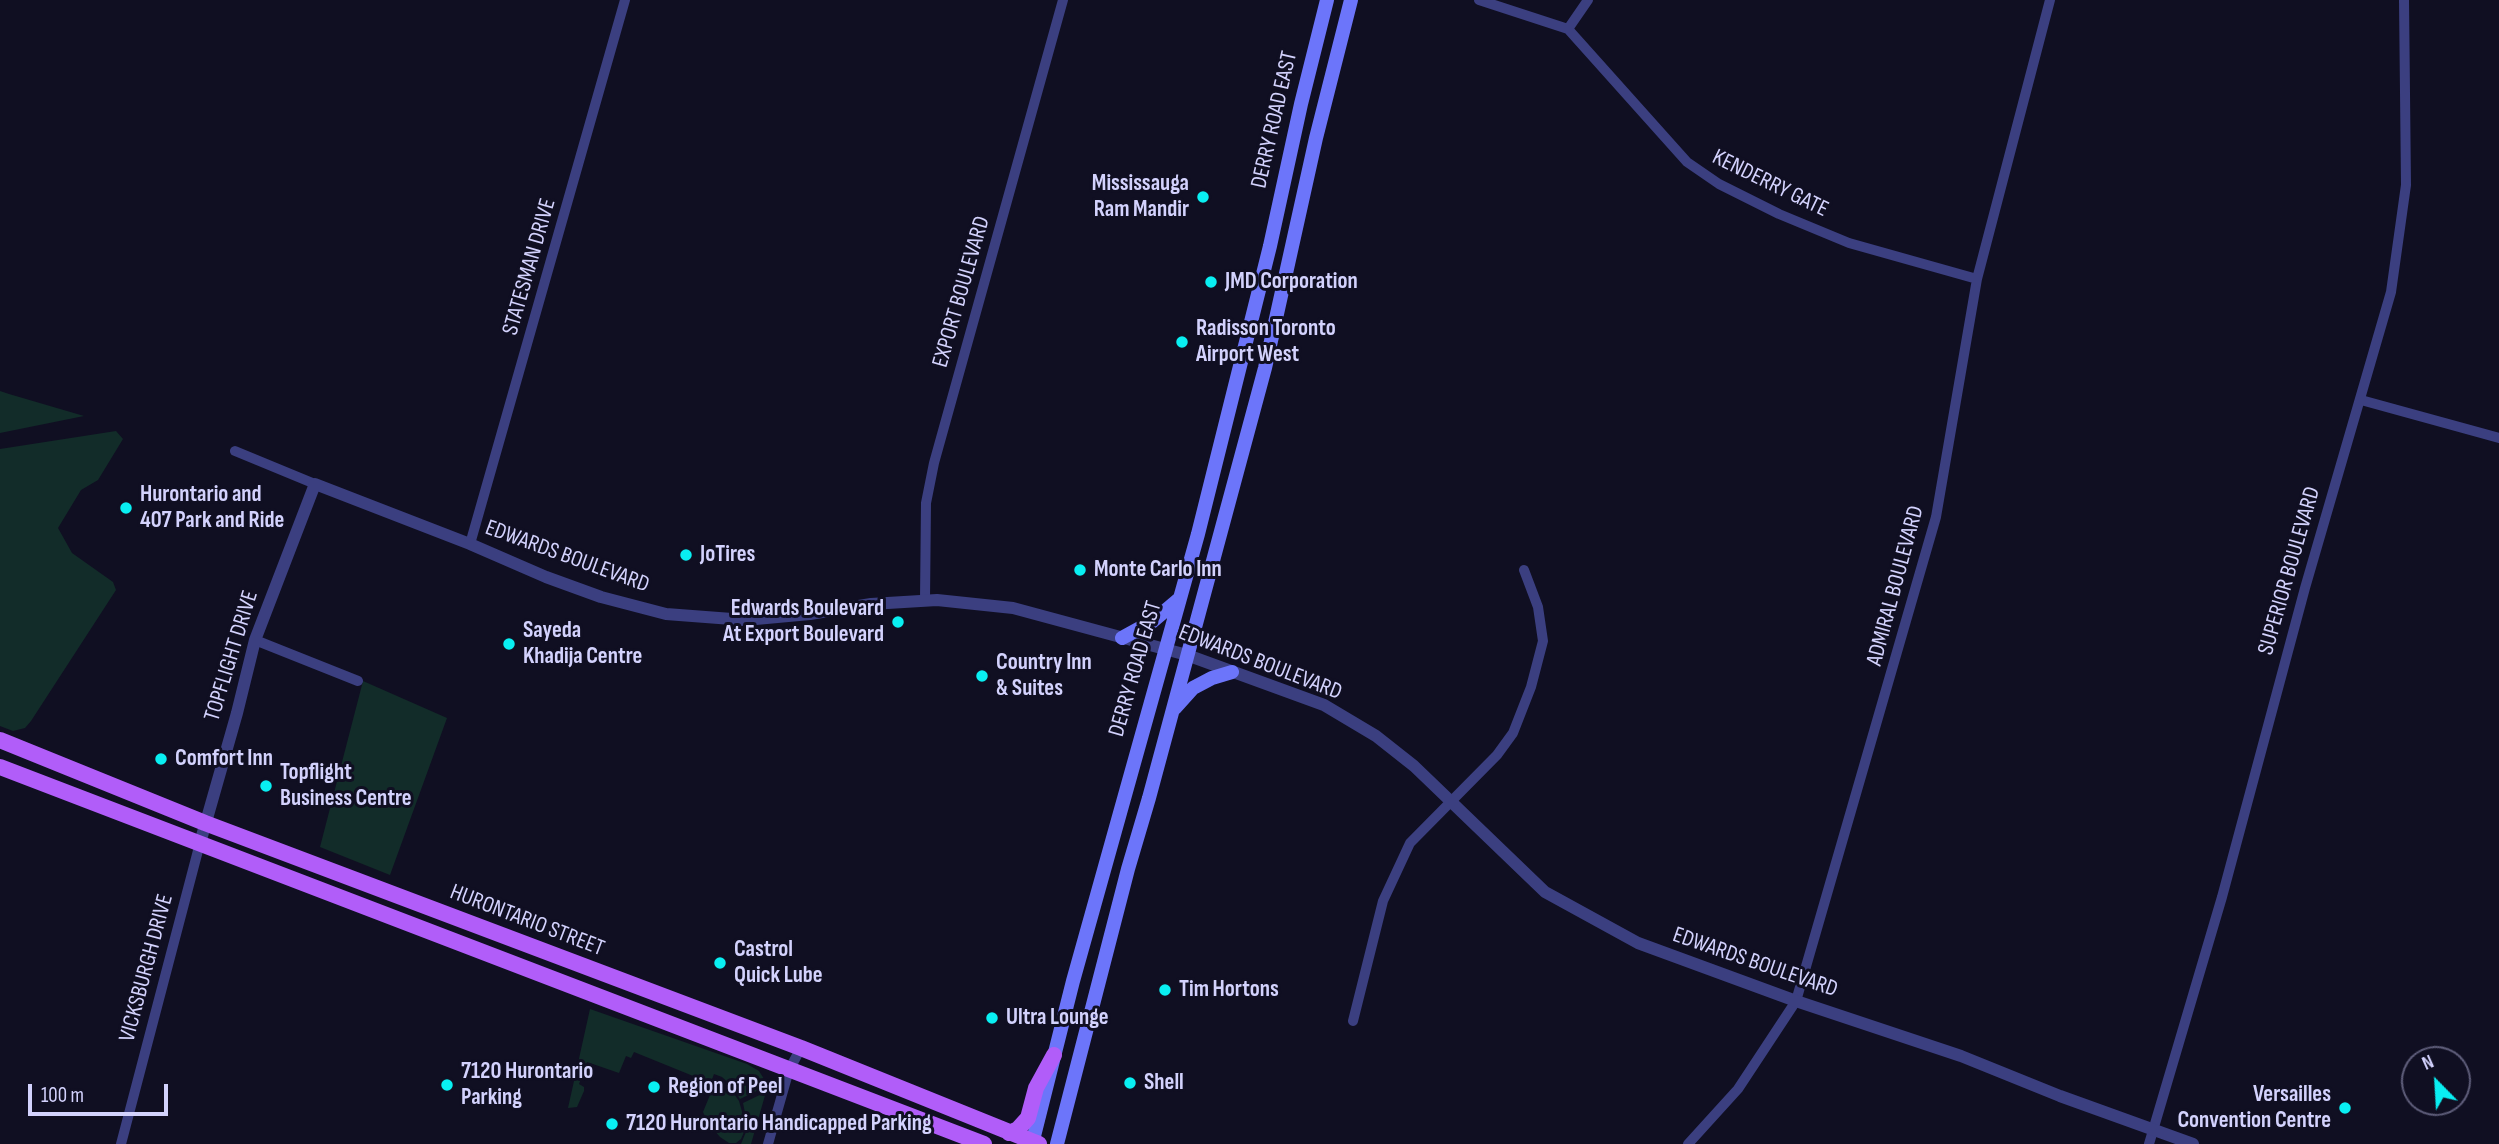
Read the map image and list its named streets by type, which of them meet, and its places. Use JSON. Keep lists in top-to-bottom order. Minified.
{"streets":{"main road":["DERRY ROAD EAST","HURONTARIO STREET"],"street":["KENDERRY GATE","STATESMAN DRIVE","EXPORT BOULEVARD","EDWARDS BOULEVARD","SUPERIOR BOULEVARD","ADMIRAL BOULEVARD","TOPFLIGHT DRIVE","VICKSBURGH DRIVE"]},"crossings":[["DERRY ROAD EAST","EDWARDS BOULEVARD"],["DERRY ROAD EAST","HURONTARIO STREET"],["KENDERRY GATE","ADMIRAL BOULEVARD"],["STATESMAN DRIVE","EDWARDS BOULEVARD"],["EXPORT BOULEVARD","EDWARDS BOULEVARD"],["EDWARDS BOULEVARD","SUPERIOR BOULEVARD"],["EDWARDS BOULEVARD","ADMIRAL BOULEVARD"],["EDWARDS BOULEVARD","TOPFLIGHT DRIVE"],["TOPFLIGHT DRIVE","HURONTARIO STREET"],["TOPFLIGHT DRIVE","VICKSBURGH DRIVE"],["HURONTARIO STREET","VICKSBURGH DRIVE"]],"places":["Mississauga Ram Mandir","JMD Corporation","Radisson Toronto Airport West","Hurontario and 407 Park and Ride","JoTires","Monte Carlo Inn","Edwards Boulevard At Export Boulevard","Sayeda Khadija Centre","Country Inn & Suites","Comfort Inn","Topflight Business Centre","Castrol Quick Lube","Tim Hortons","Ultra Lounge","Shell","7120 Hurontario Parking","Region of Peel","Versailles Convention Centre","7120 Hurontario Handicapped Parking"],"scale_bar":"100 m","north":"top left"}
